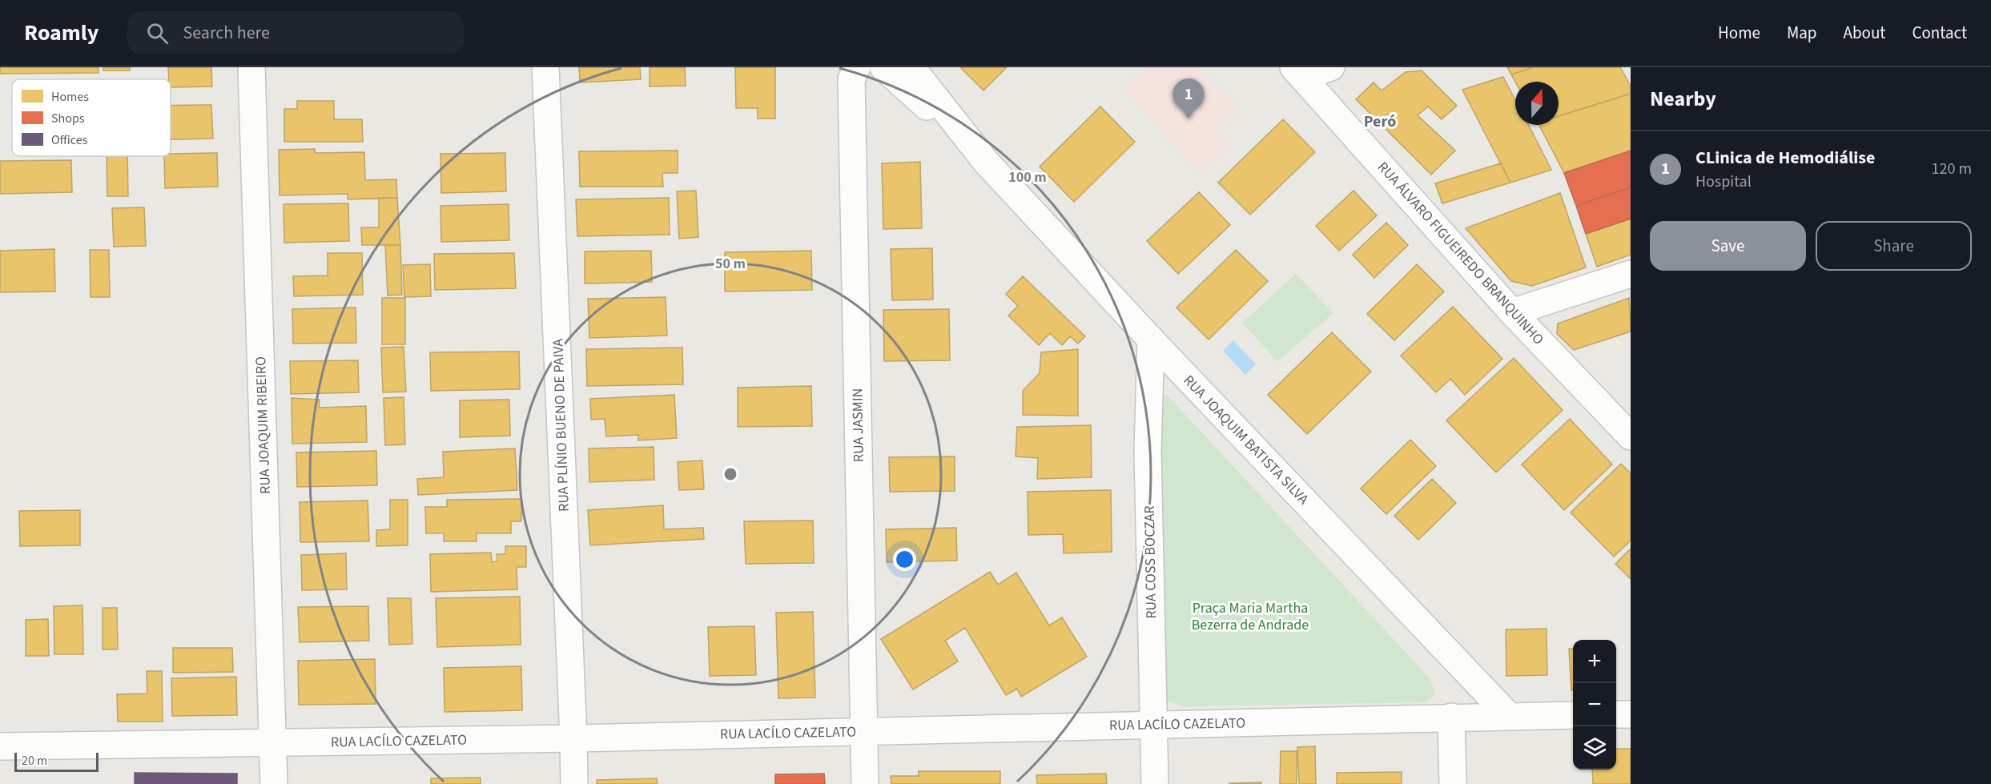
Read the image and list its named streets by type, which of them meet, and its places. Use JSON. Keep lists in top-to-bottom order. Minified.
{"streets":{"street":["RUA ÁLVARO FIGUEIREDO BRANQUINHO","RUA JOAQUIM RIBEIRO","RUA PLÍNIO BUENO DE PAIVA","RUA JASMIN","RUA JOAQUIM BATISTA SILVA","RUA COSS BOCZAR","RUA LACÍLO CAZELATO"]},"crossings":[["RUA JOAQUIM RIBEIRO","RUA LACÍLO CAZELATO"],["RUA PLÍNIO BUENO DE PAIVA","RUA LACÍLO CAZELATO"],["RUA JASMIN","RUA LACÍLO CAZELATO"],["RUA JOAQUIM BATISTA SILVA","RUA COSS BOCZAR"],["RUA JOAQUIM BATISTA SILVA","RUA LACÍLO CAZELATO"],["RUA COSS BOCZAR","RUA LACÍLO CAZELATO"]],"districts":["Peró"],"parks":["Praça Maria Martha Bezerra de Andrade"],"legend":["Homes","Shops","Offices"],"scale_bar":"20 m","north":"top","page":{"header":"Roamly","search":"Search here","nav":["Home","Map","About","Contact"],"heading":"Nearby","pins":"1","list":[{"mark":"1","name":"CLinica de Hemodiálise","note":"Hospital","value":"120 m"}],"buttons":["Save","Share"],"map_buttons":["+","−"],"scale":"20 m"},"rings":["100 m","50 m"]}
